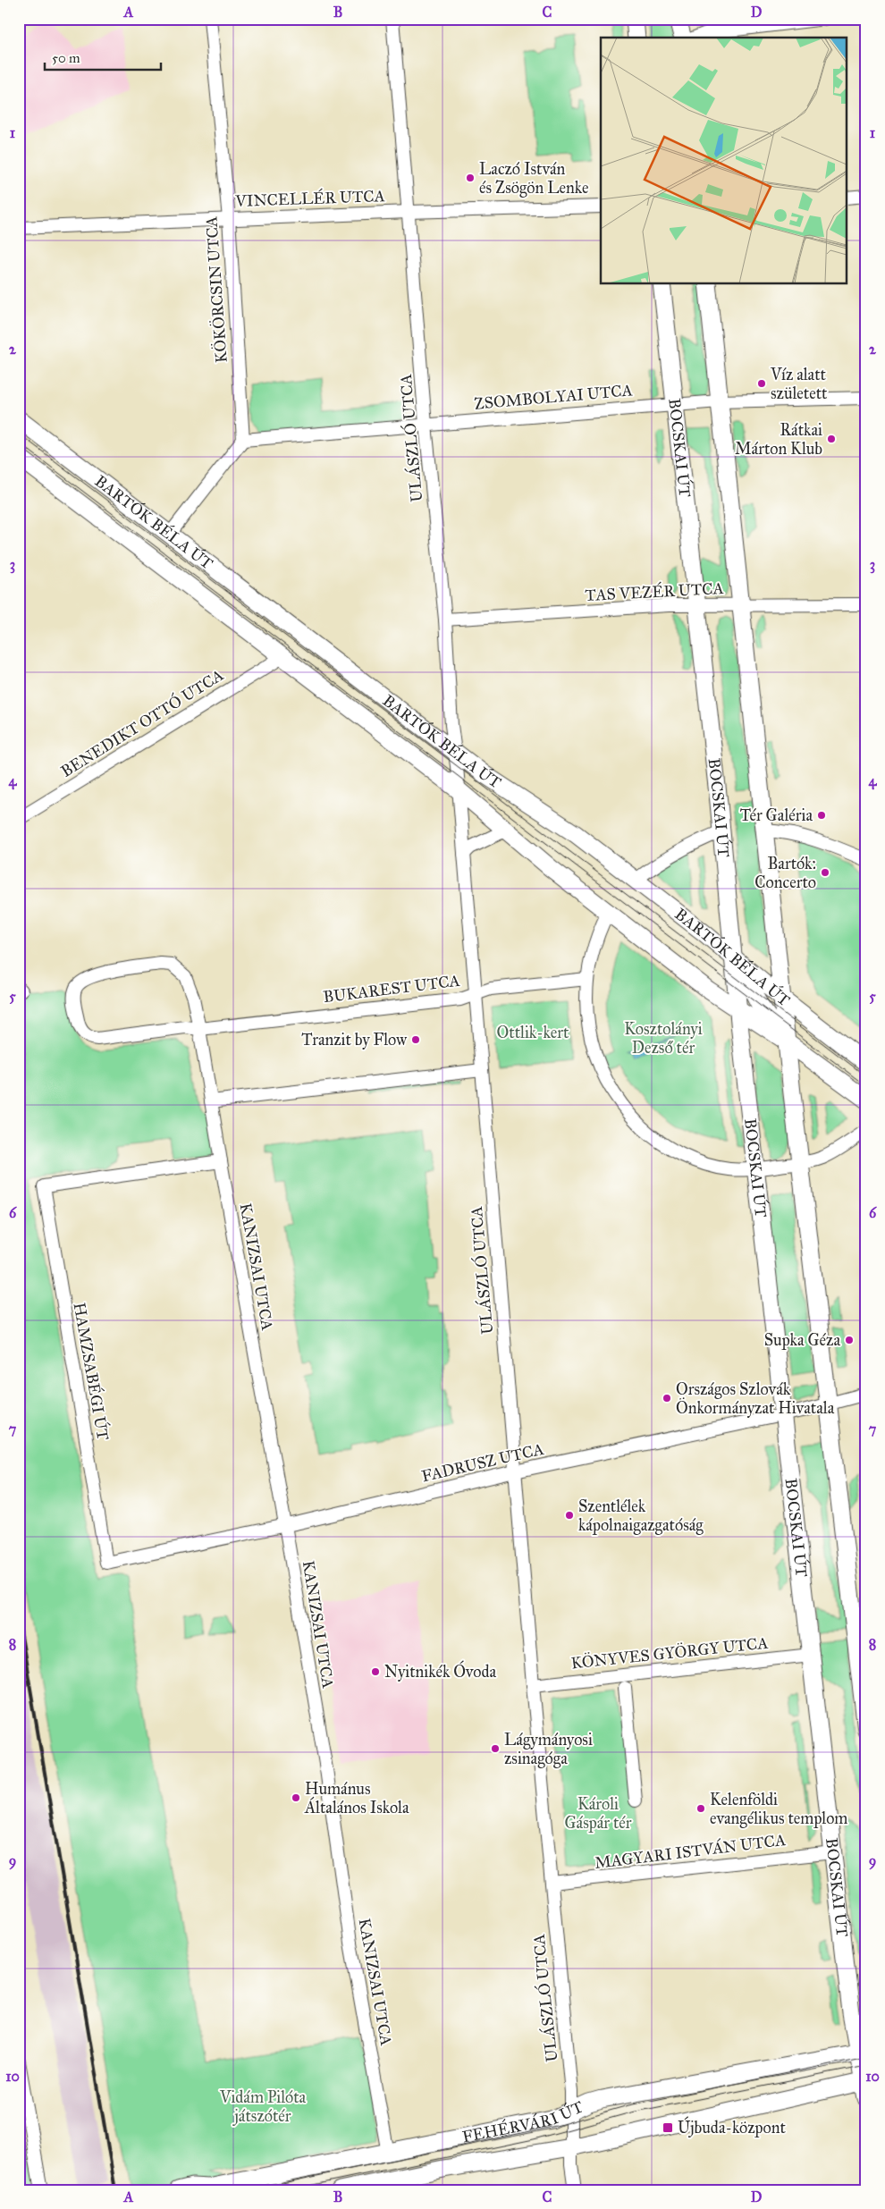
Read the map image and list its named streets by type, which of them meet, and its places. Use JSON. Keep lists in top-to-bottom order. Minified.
{"streets":{"main road":["BOCSKAI ÚT","BARTÓK BÉLA ÚT","FEHÉRVÁRI ÚT"],"street":["VINCELLÉR UTCA","KÖKÖRCSIN UTCA","ZSOMBOLYAI UTCA","ULÁSZLÓ UTCA","TAS VEZÉR UTCA","BENEDIKT OTTÓ UTCA","BUKAREST UTCA","KANIZSAI UTCA","HAMZSABÉGI ÚT","FADRUSZ UTCA","KÖNYVES GYÖRGY UTCA","MAGYARI ISTVÁN UTCA"]},"crossings":[["VINCELLÉR UTCA","KÖKÖRCSIN UTCA"],["VINCELLÉR UTCA","ULÁSZLÓ UTCA"],["KÖKÖRCSIN UTCA","ZSOMBOLYAI UTCA"],["ZSOMBOLYAI UTCA","ULÁSZLÓ UTCA"],["ZSOMBOLYAI UTCA","BOCSKAI ÚT"],["ULÁSZLÓ UTCA","BARTÓK BÉLA ÚT"],["ULÁSZLÓ UTCA","TAS VEZÉR UTCA"],["ULÁSZLÓ UTCA","BUKAREST UTCA"],["ULÁSZLÓ UTCA","FADRUSZ UTCA"],["ULÁSZLÓ UTCA","KÖNYVES GYÖRGY UTCA"],["ULÁSZLÓ UTCA","MAGYARI ISTVÁN UTCA"],["ULÁSZLÓ UTCA","FEHÉRVÁRI ÚT"],["BOCSKAI ÚT","BARTÓK BÉLA ÚT"],["BOCSKAI ÚT","TAS VEZÉR UTCA"],["BOCSKAI ÚT","FADRUSZ UTCA"],["BOCSKAI ÚT","KÖNYVES GYÖRGY UTCA"],["BOCSKAI ÚT","MAGYARI ISTVÁN UTCA"],["BOCSKAI ÚT","FEHÉRVÁRI ÚT"],["BARTÓK BÉLA ÚT","BENEDIKT OTTÓ UTCA"],["BUKAREST UTCA","KANIZSAI UTCA"],["KANIZSAI UTCA","HAMZSABÉGI ÚT"],["KANIZSAI UTCA","FADRUSZ UTCA"],["KANIZSAI UTCA","FEHÉRVÁRI ÚT"],["HAMZSABÉGI ÚT","FADRUSZ UTCA"]],"parks":["Kosztolányi Dezső tér","Ottlik-kert","Károli Gáspár tér","Vidám Pilóta játszótér"],"places":{"other":["Laczó István és Zsögön Lenke","Víz alatt született","Rátkai Márton Klub","Tér Galéria","Bartók: Concerto","Tranzit by Flow","Supka Géza","Országos Szlovák Önkormányzat Hivatala","Szentlélek kápolnaigazgatóság","Nyitnikék Óvoda","Lágymányosi zsinagóga","Humánus Általános Iskola","Kelenföldi evangélikus templom"],"transit":["Újbuda-központ"]},"scale_bar":"50 m","grid":{"columns":["A","B","C","D"],"rows":["1","2","3","4","5","6","7","8","9","10"]}}
